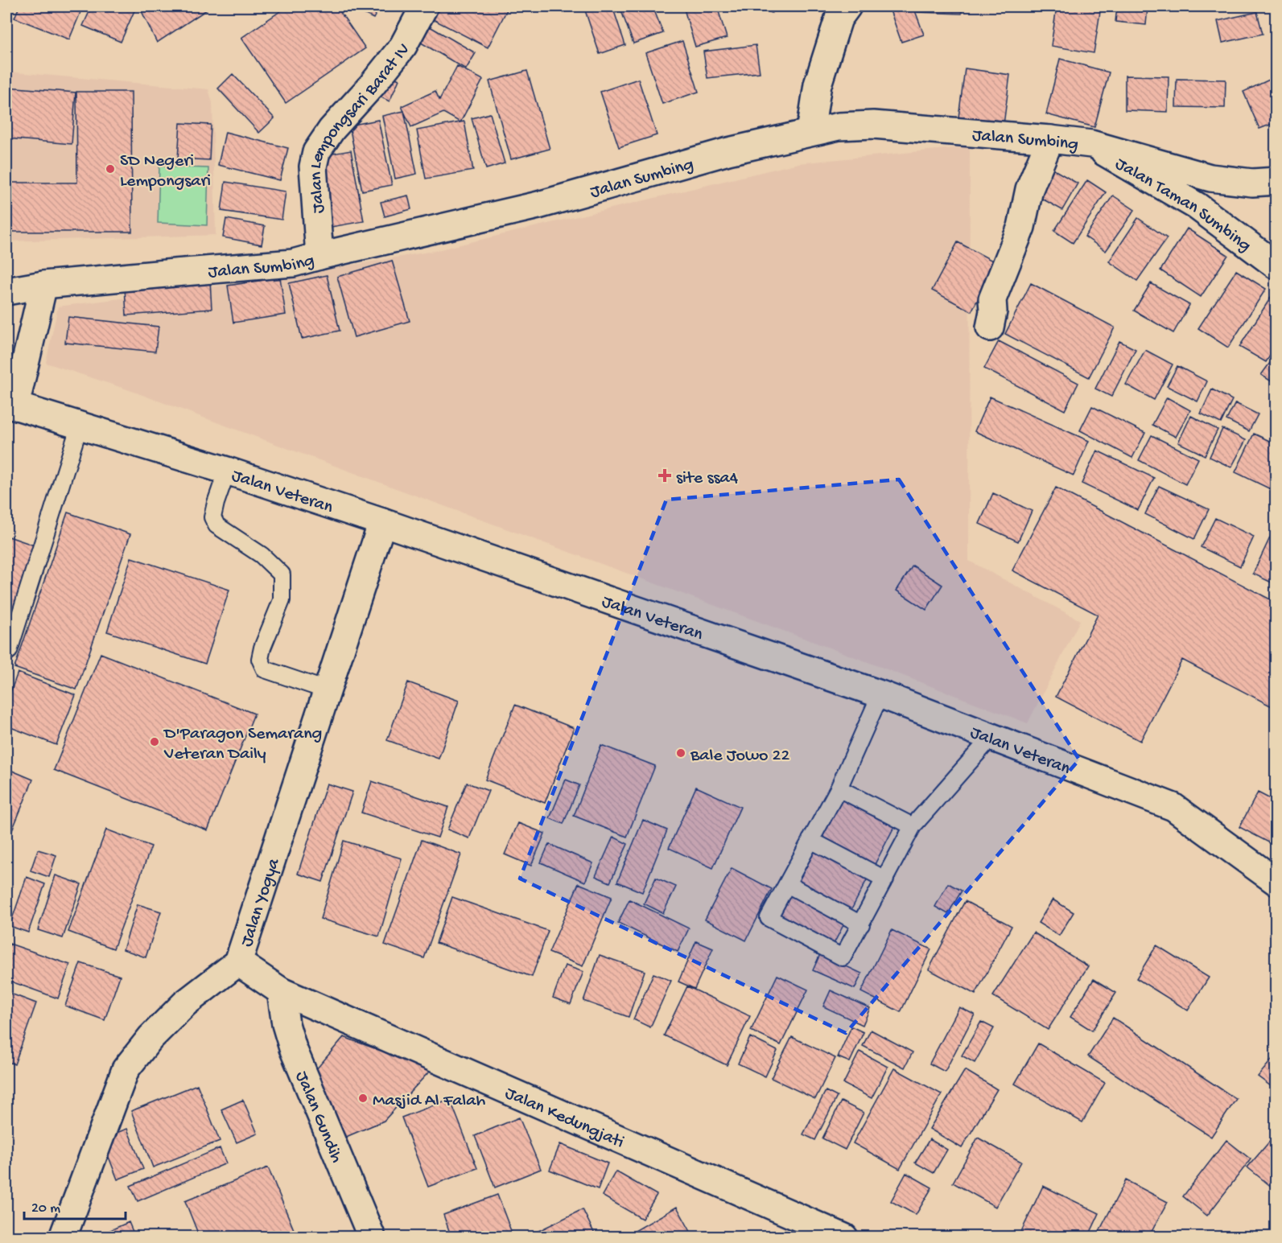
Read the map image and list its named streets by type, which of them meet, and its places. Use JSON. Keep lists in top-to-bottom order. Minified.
{"streets":{"street":["Jalan Lempongsari Barat IV","Jalan Sumbing","Jalan Taman Sumbing","Jalan Veteran","Jalan Yogya","Jalan Kedungjati","Jalan Gundih"]},"crossings":[["Jalan Lempongsari Barat IV","Jalan Sumbing"],["Jalan Sumbing","Jalan Taman Sumbing"],["Jalan Veteran","Jalan Yogya"],["Jalan Yogya","Jalan Kedungjati"],["Jalan Kedungjati","Jalan Gundih"]],"places":{"other":["SD Negeri Lempongsari","D'Paragon Semarang Veteran Daily","Bale Jowo 22","Masjid Al Falah"],"health":["site ssa4"]},"scale_bar":"20 m"}
